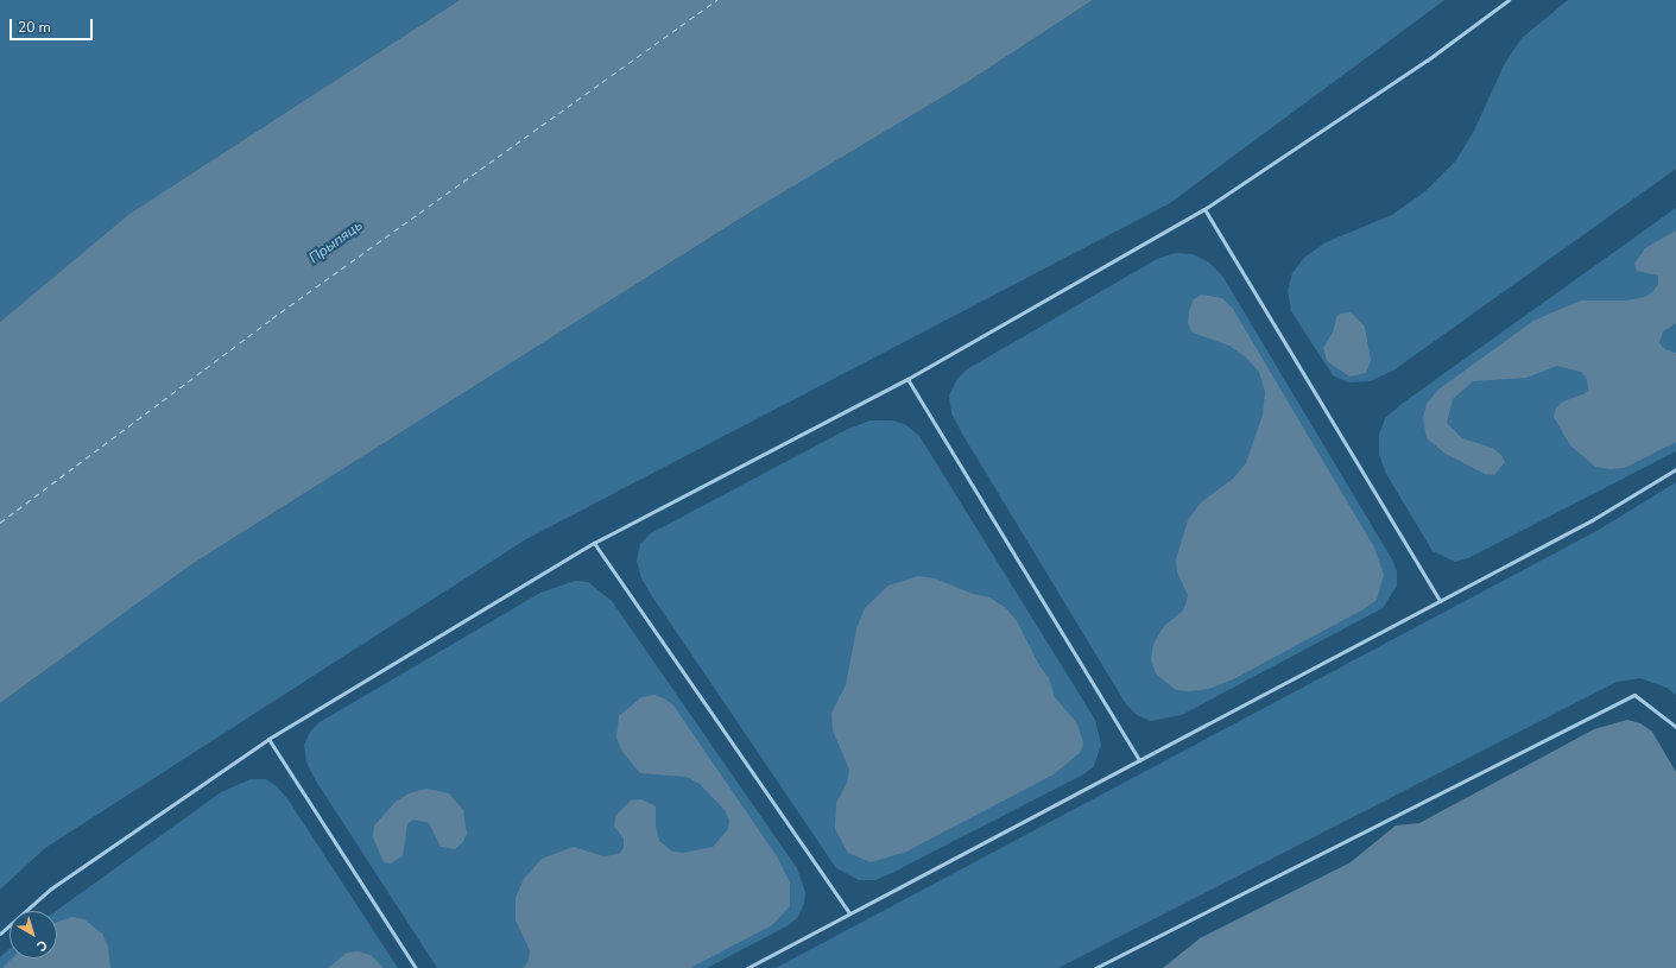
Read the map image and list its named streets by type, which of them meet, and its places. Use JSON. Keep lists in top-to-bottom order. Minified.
{"water":["Прыпяць"],"scale_bar":"20 m","north":"bottom right"}
